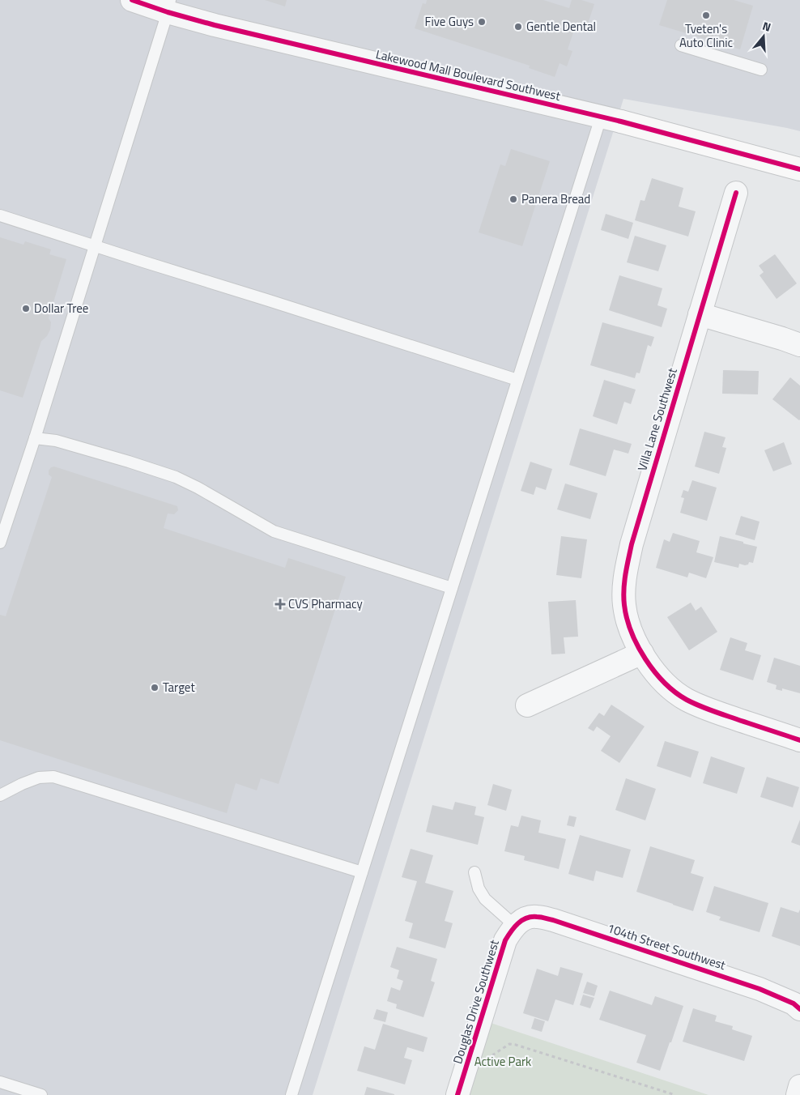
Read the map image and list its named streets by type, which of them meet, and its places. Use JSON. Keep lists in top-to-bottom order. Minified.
{"streets":{"street":["Lakewood Mall Boulevard Southwest","Villa Lane Southwest","104th Street Southwest","Douglas Drive Southwest"]},"crossings":[["104th Street Southwest","Douglas Drive Southwest"]],"parks":["Active Park"],"places":{"other":["Tveten's Auto Clinic","Five Guys","Gentle Dental","Panera Bread","Dollar Tree","Target"],"health":["CVS Pharmacy"]},"north":"top"}
